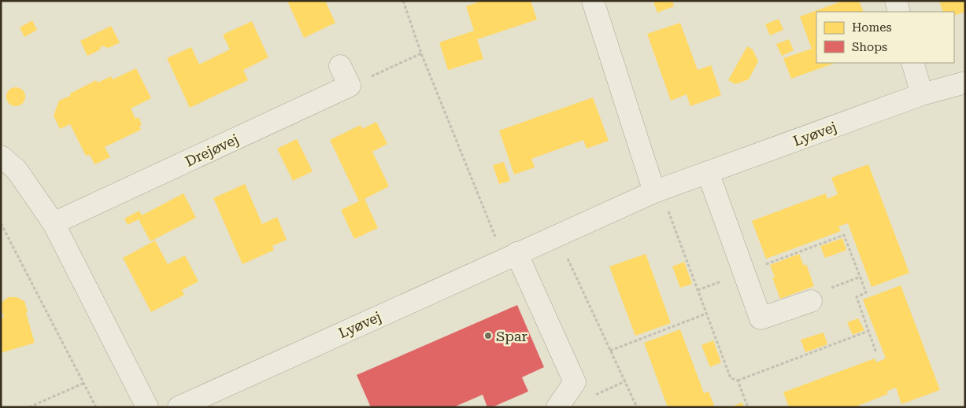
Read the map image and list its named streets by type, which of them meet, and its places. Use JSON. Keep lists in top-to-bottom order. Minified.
{"streets":{"street":["Lyøvej","Drejøvej"]},"places":["Spar"],"legend":["Homes","Shops"]}
